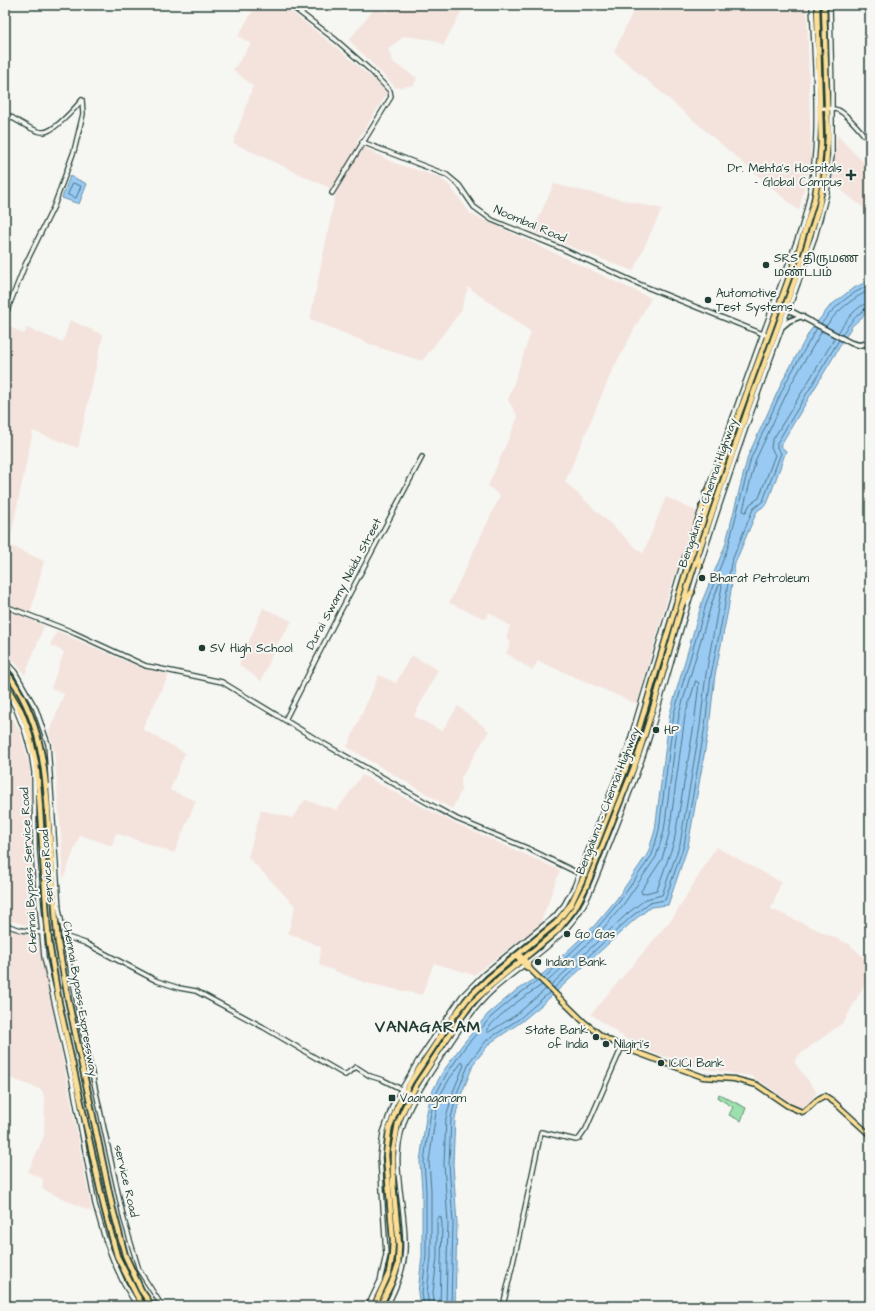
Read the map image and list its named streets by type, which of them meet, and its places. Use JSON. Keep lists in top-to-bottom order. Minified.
{"streets":{"highway":["Bengaluru - Chennai Highway","Chennai Bypass Expressway"],"street":["Noombal Road","Durai Swamy Naidu Street","service Road","Chennai Bypass Service Road"]},"crossings":[["Noombal Road","Bengaluru - Chennai Highway"]],"districts":["VANAGARAM"],"places":{"health":["Dr. Mehta's Hospitals - Global Campus"],"other":["SRS திருமண மண்டபம்","Automotive Test Systems","Bharat Petroleum","SV High School","HP","Go Gas","Indian Bank","State Bank of India","Nilgiri's","ICICI Bank"],"transit":["Vaanagaram"]}}
